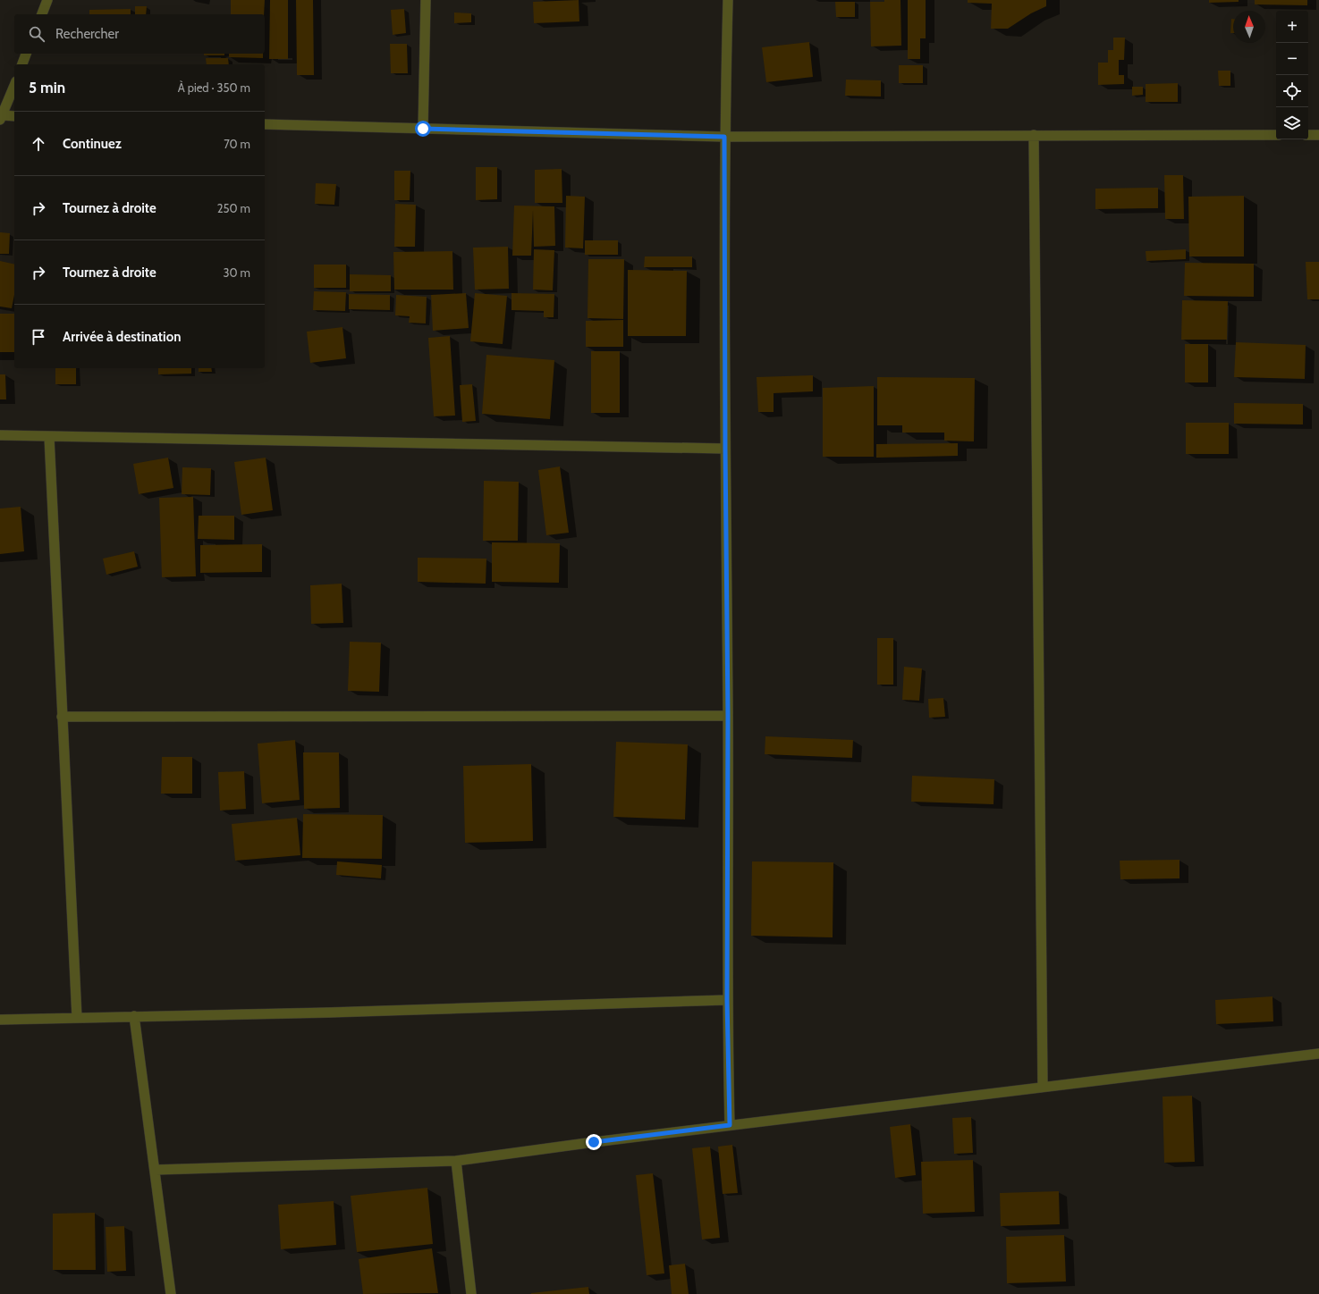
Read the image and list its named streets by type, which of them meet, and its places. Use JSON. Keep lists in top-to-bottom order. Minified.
{"north":"top","page":{"map_buttons":["+","−"],"search":"Rechercher","heading":["5 min","À pied · 350 m"],"list":[["Continuez","70 m"],["Tournez à droite","250 m"],["Tournez à droite","30 m"],"Arrivée à destination"]}}
